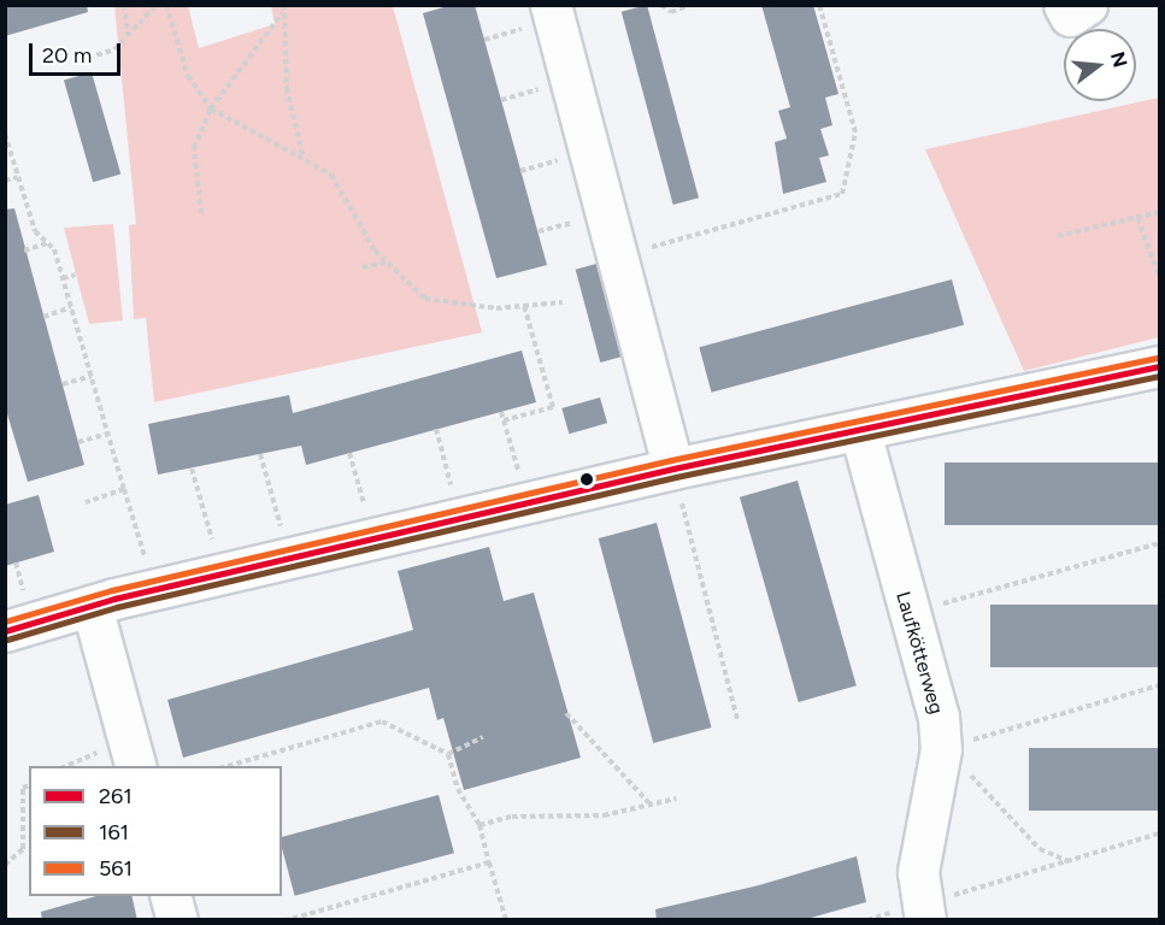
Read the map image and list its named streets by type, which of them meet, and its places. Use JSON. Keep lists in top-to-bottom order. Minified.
{"streets":{"street":["Laufkötterweg"]},"lines":["transit line 561","transit line 261","transit line 161"],"legend":["261","161","561"],"scale_bar":"20 m","north":"right"}
